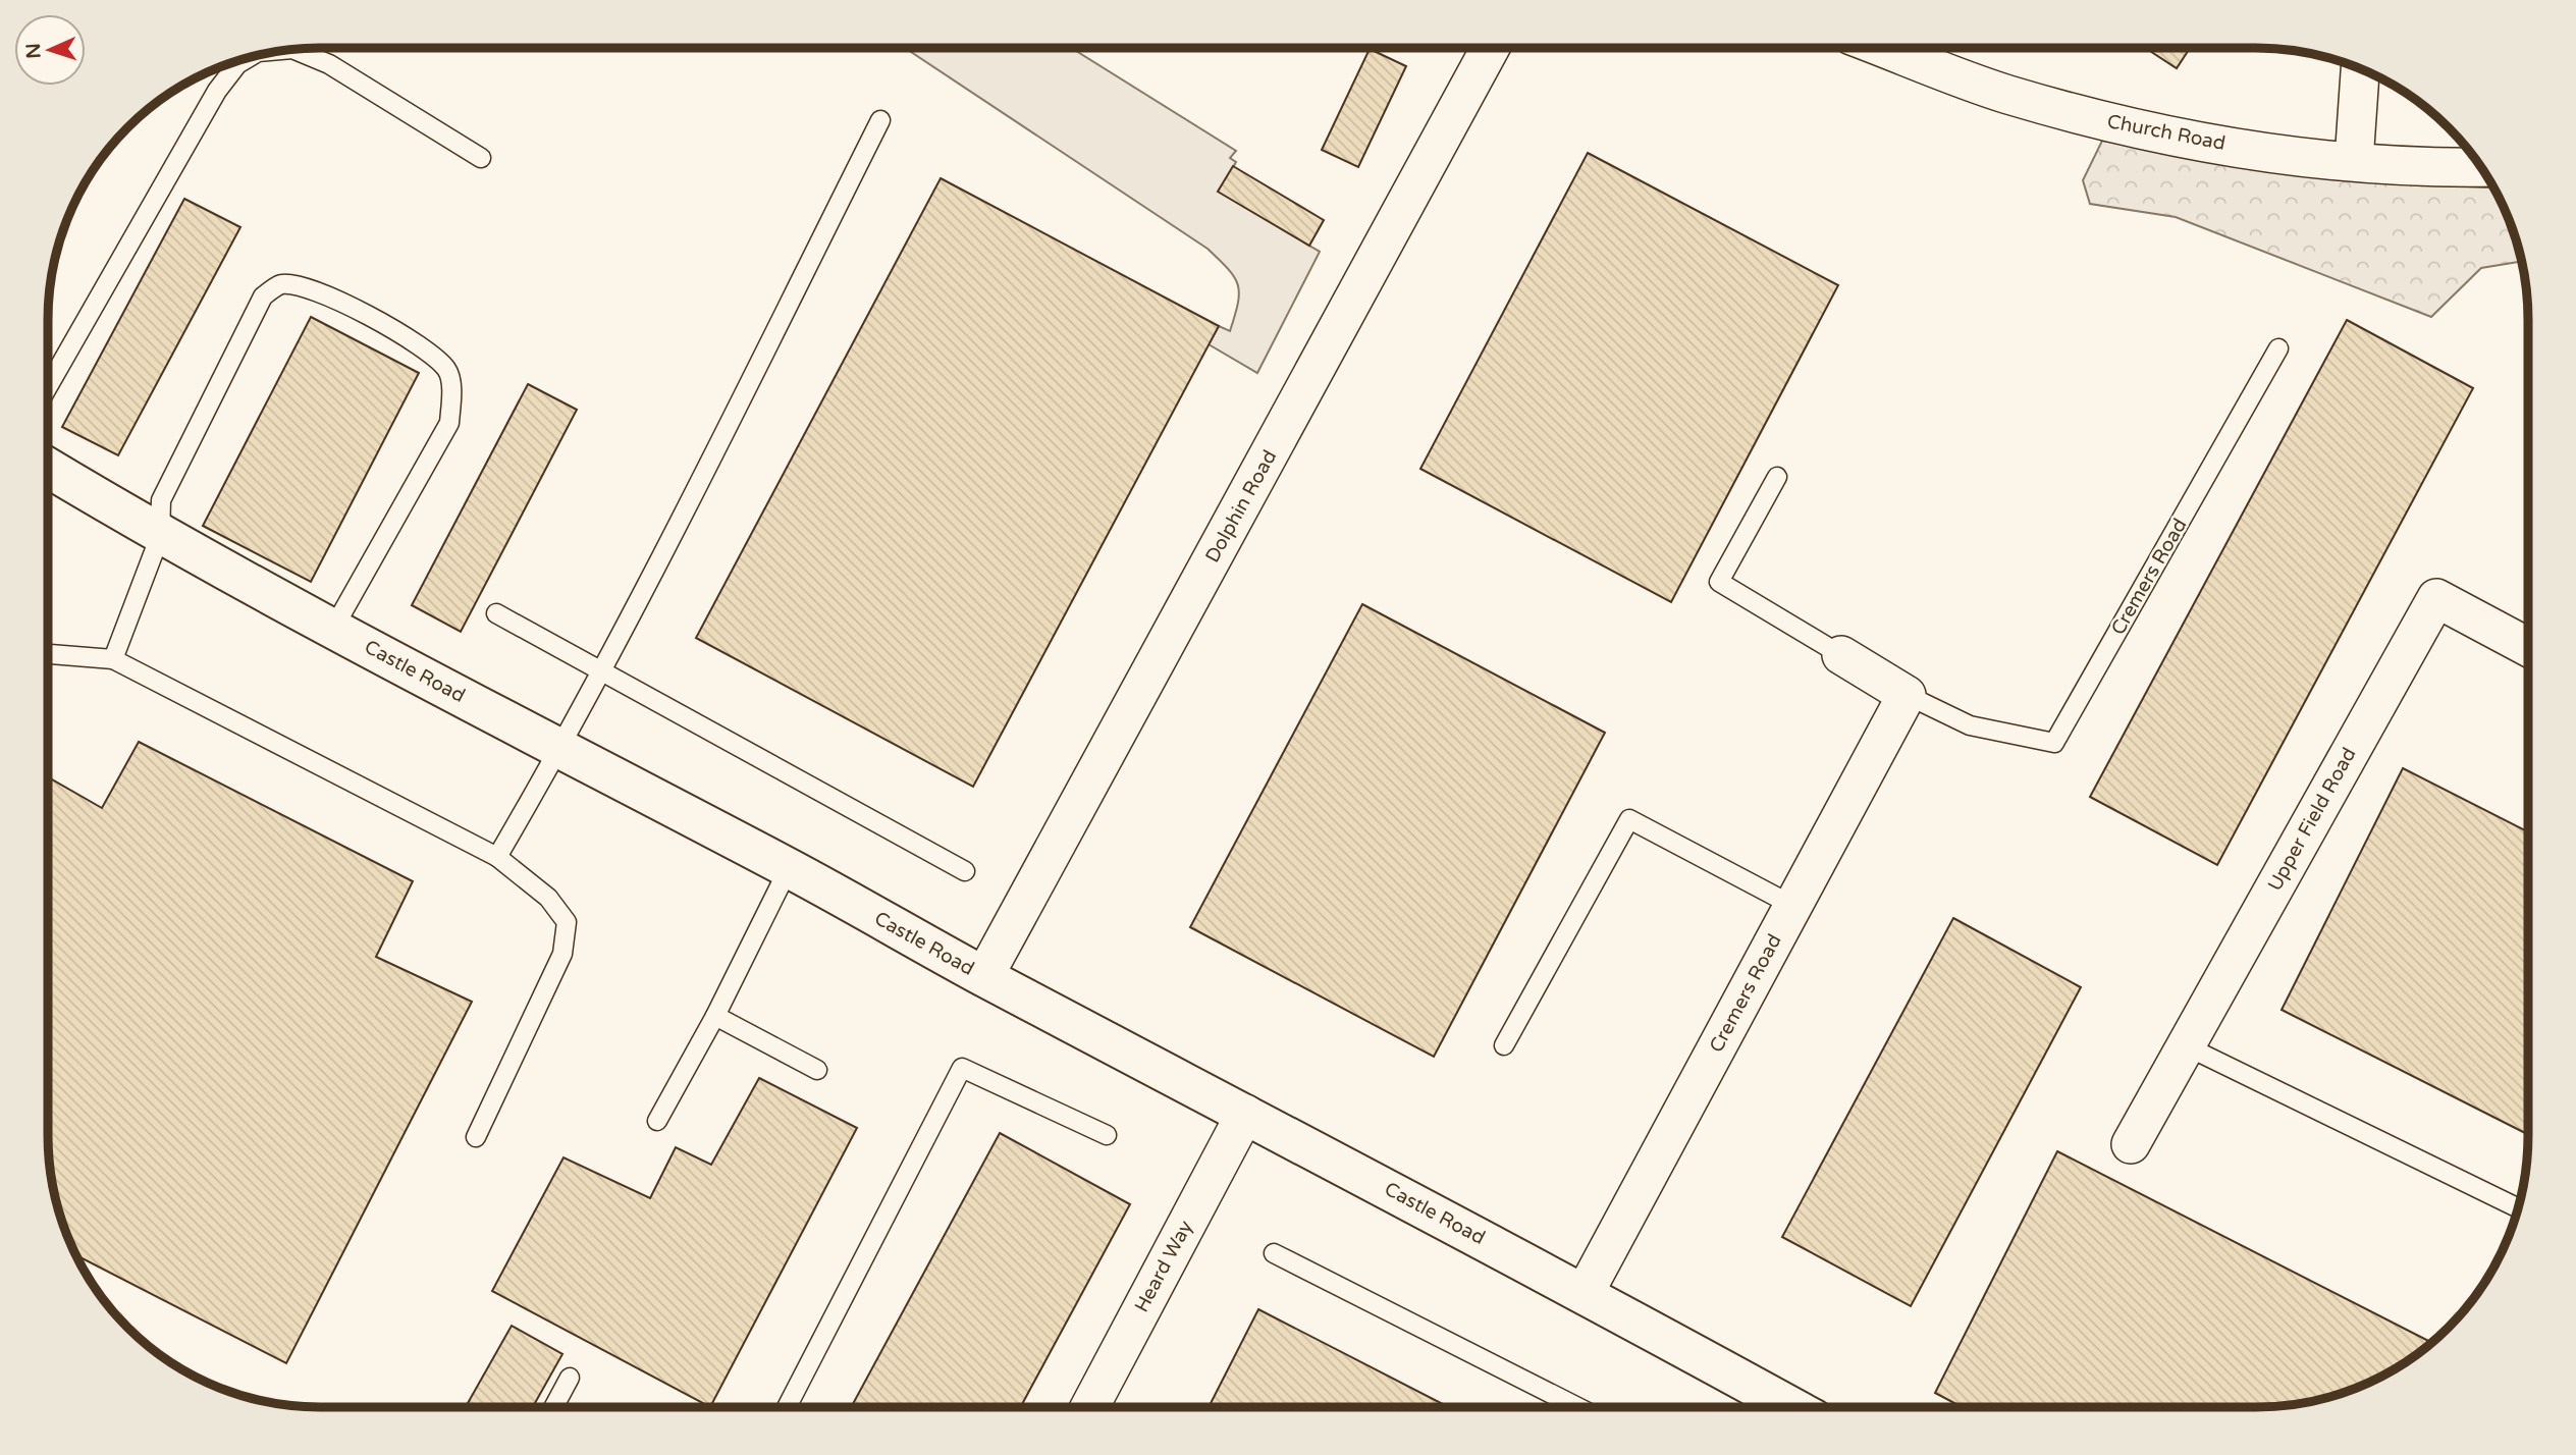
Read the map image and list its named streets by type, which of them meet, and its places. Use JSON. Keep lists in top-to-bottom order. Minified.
{"streets":{"main road":["Castle Road"],"street":["Church Road","Dolphin Road","Cremers Road","Upper Field Road","Heard Way"]},"crossings":[["Dolphin Road","Castle Road"],["Cremers Road","Castle Road"],["Castle Road","Heard Way"]],"north":"left"}
